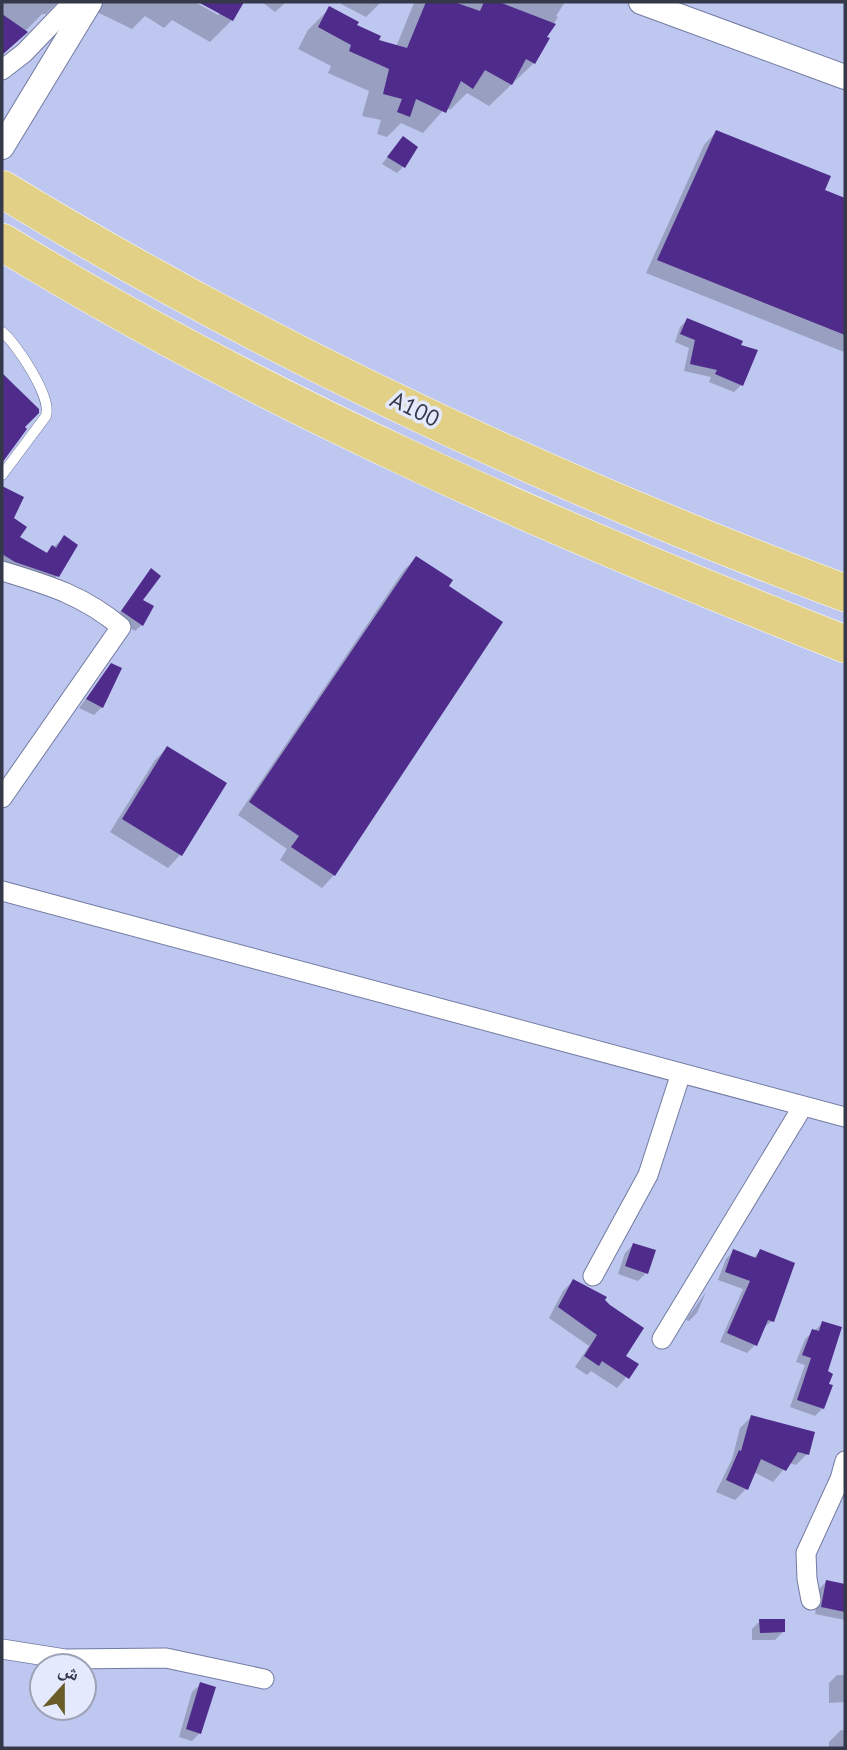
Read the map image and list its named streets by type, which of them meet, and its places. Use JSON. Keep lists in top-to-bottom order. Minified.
{"streets":{"highway":["A100"]},"north":"top"}
